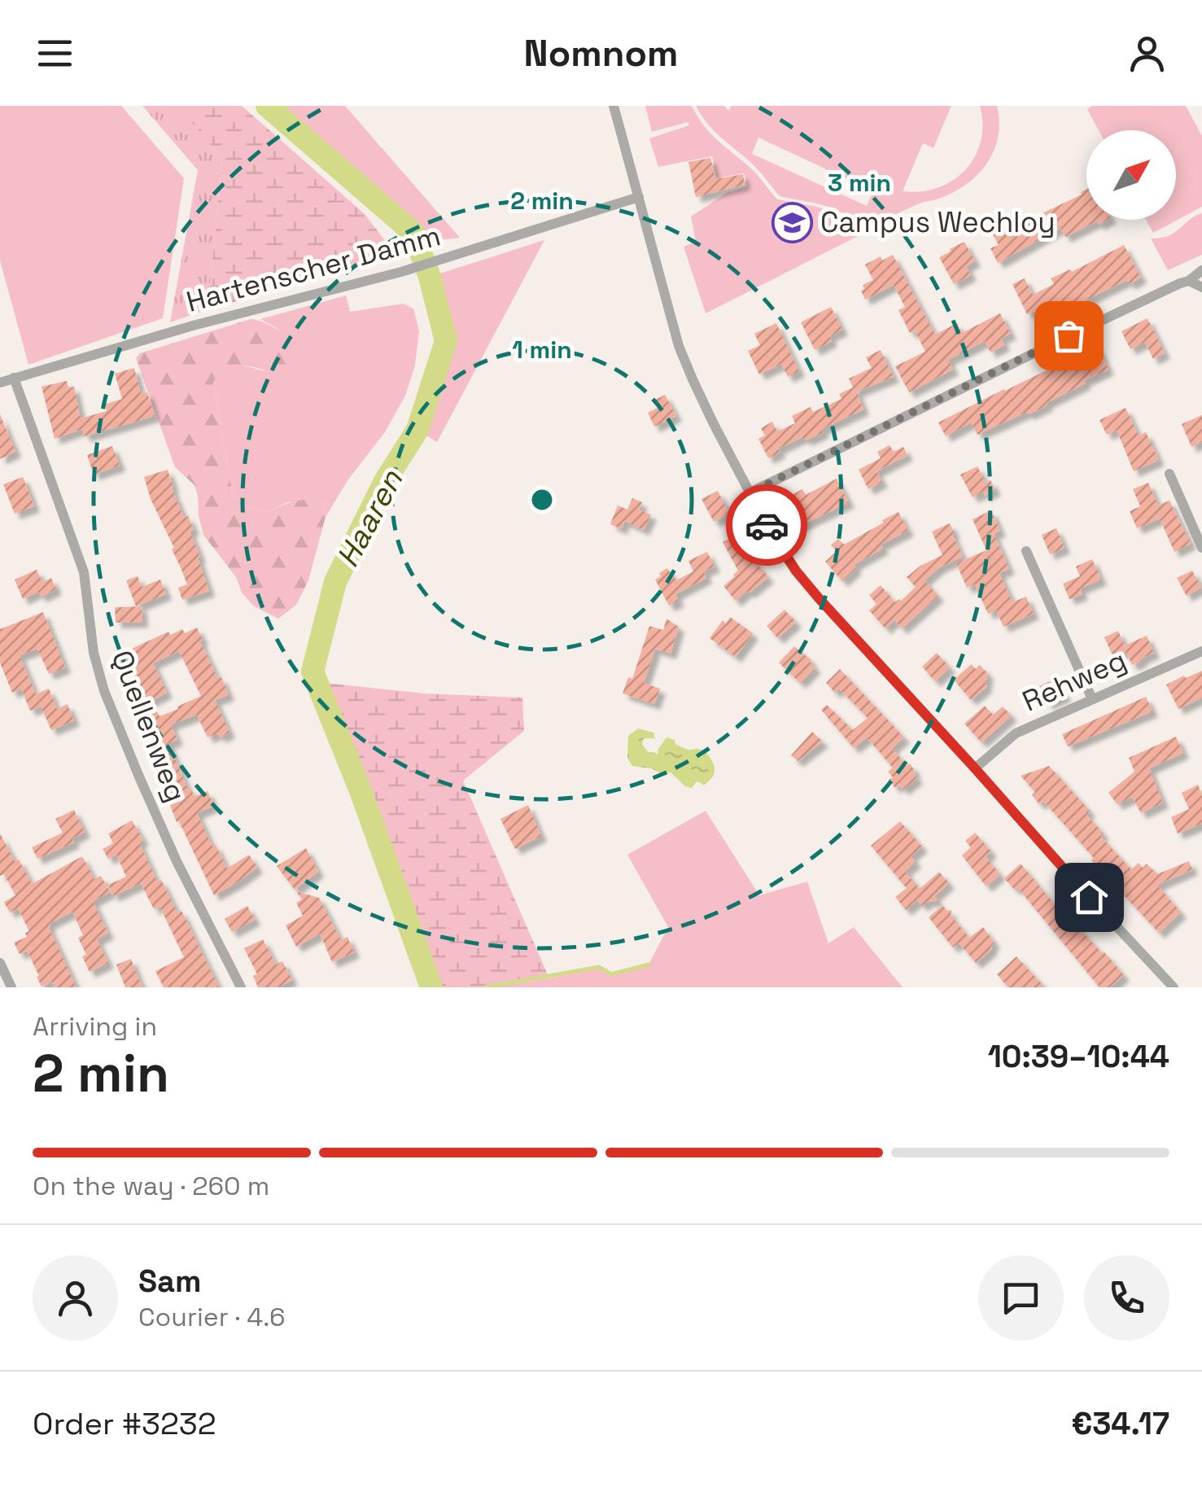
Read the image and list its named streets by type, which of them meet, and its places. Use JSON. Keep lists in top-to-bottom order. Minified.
{"streets":{"street":["Hartenscher Damm","Rehweg","Quellenweg"]},"crossings":[["Hartenscher Damm","Quellenweg"]],"water":["Haaren"],"places":{"school or university":["Campus Wechloy"]},"north":"top right","page":{"header":"Nomnom","heading":["2 min","Arriving in","10:39–10:44"],"panel":["Sam","Courier · 4.6","Order #3232","€34.17"],"bar":"On the way · 260 m"},"rings":["3 min","2 min","1 min"]}
